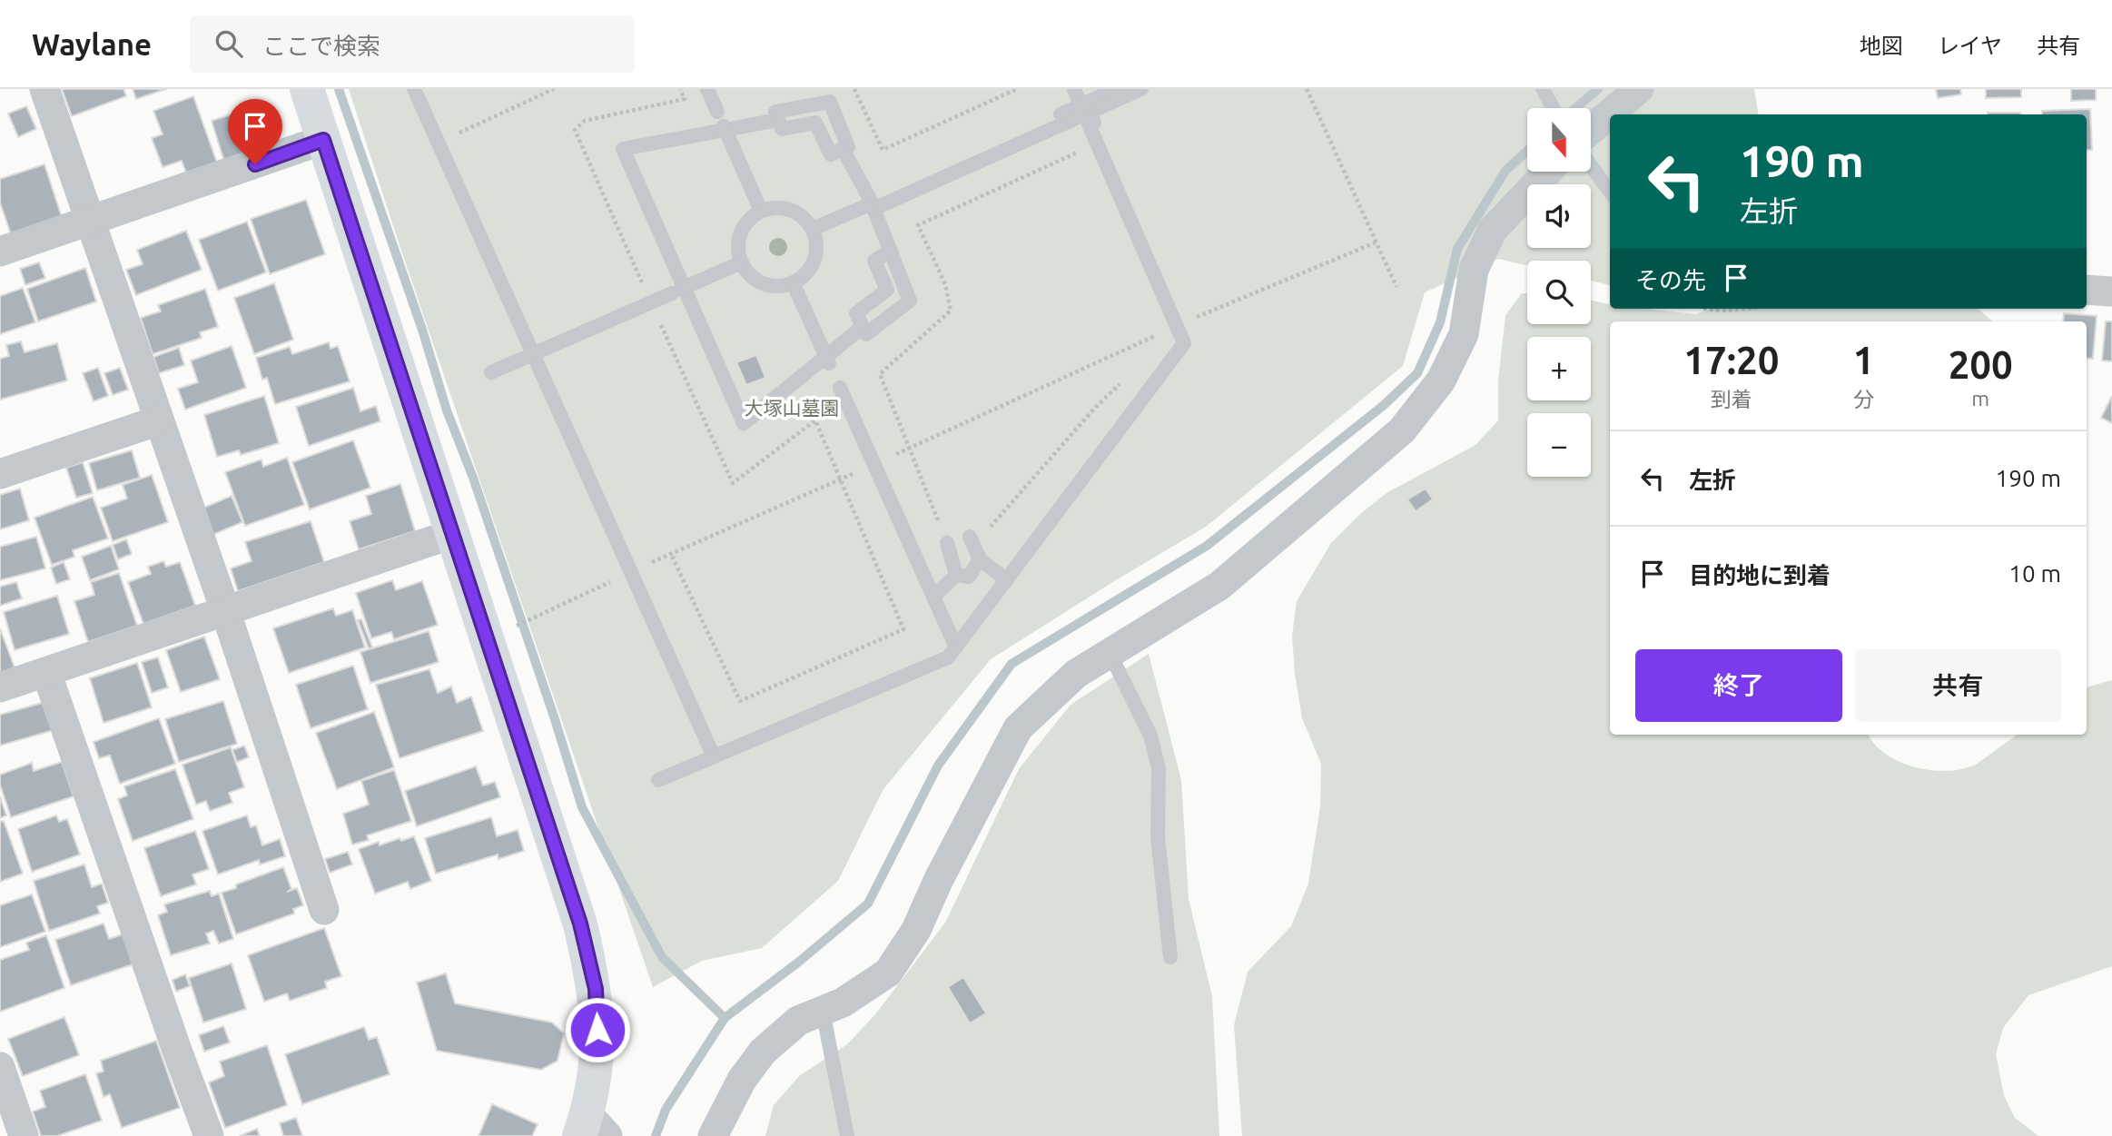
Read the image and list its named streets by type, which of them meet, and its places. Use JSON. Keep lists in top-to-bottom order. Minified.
{"parks":["大塚山墓園"],"north":"bottom","page":{"header":"Waylane","search":"ここで検索","nav":["地図","レイヤ","共有"],"map_buttons":["+","−"],"turn":["190 m","左折"],"then":"その先","eta":["17:20","到着","1","分","200","m"],"list":[{"name":"左折","value":"190 m"},{"name":"目的地に到着","value":"10 m"}],"buttons":["終了","共有"]}}
